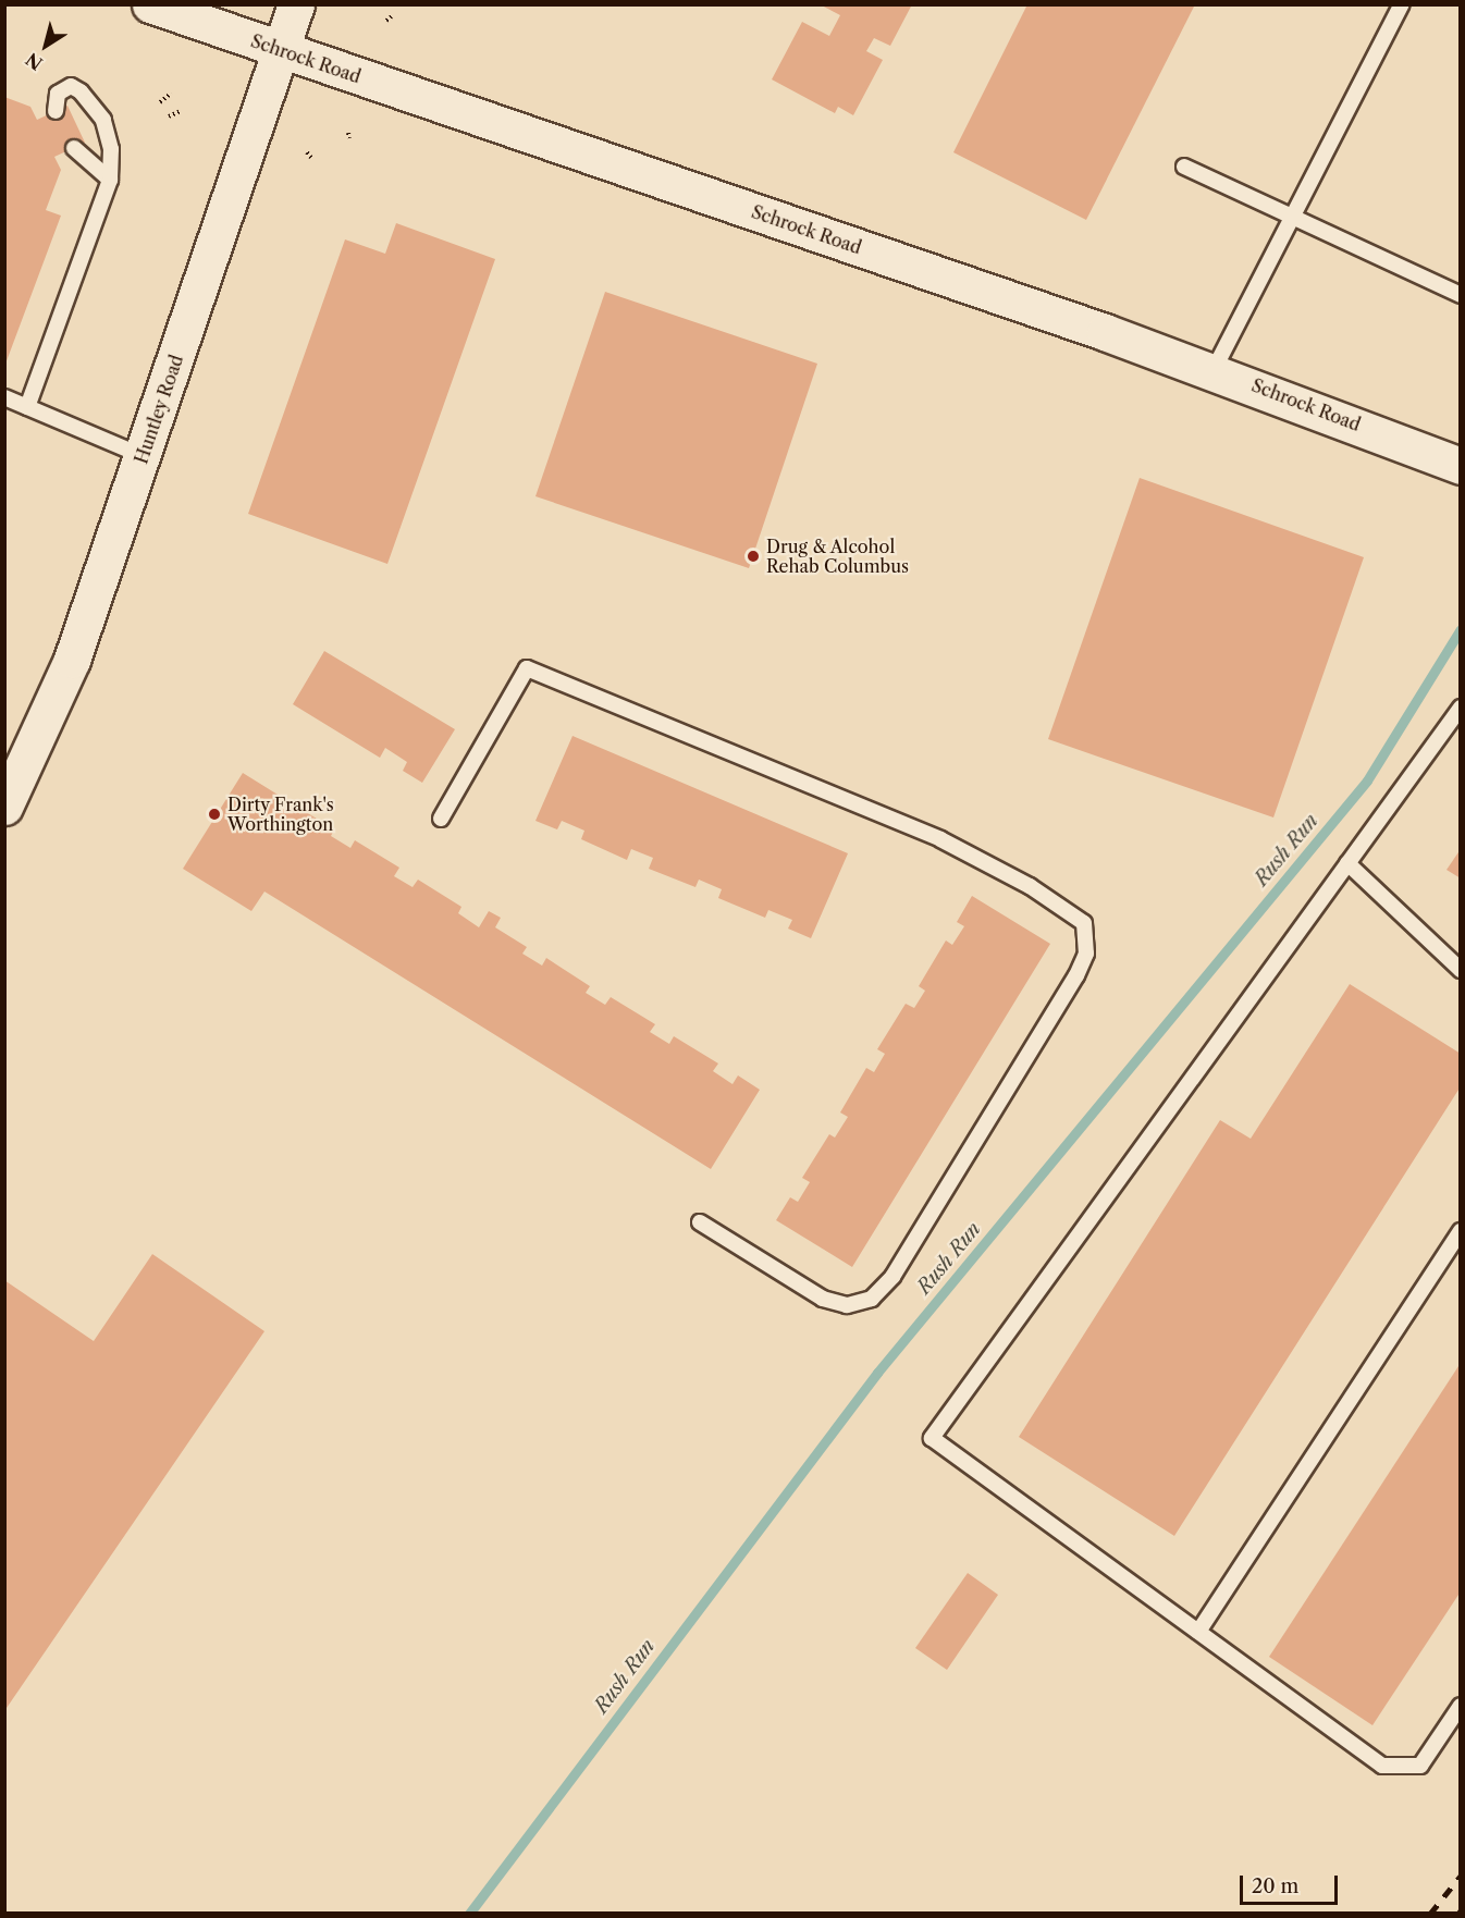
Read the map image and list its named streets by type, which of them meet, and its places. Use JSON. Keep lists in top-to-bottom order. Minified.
{"streets":{"street":["Schrock Road","Huntley Road"]},"crossings":[["Schrock Road","Huntley Road"]],"water":["Rush Run"],"places":["Drug & Alcohol Rehab Columbus","Dirty Frank's Worthington"],"scale_bar":"20 m","north":"bottom left"}
